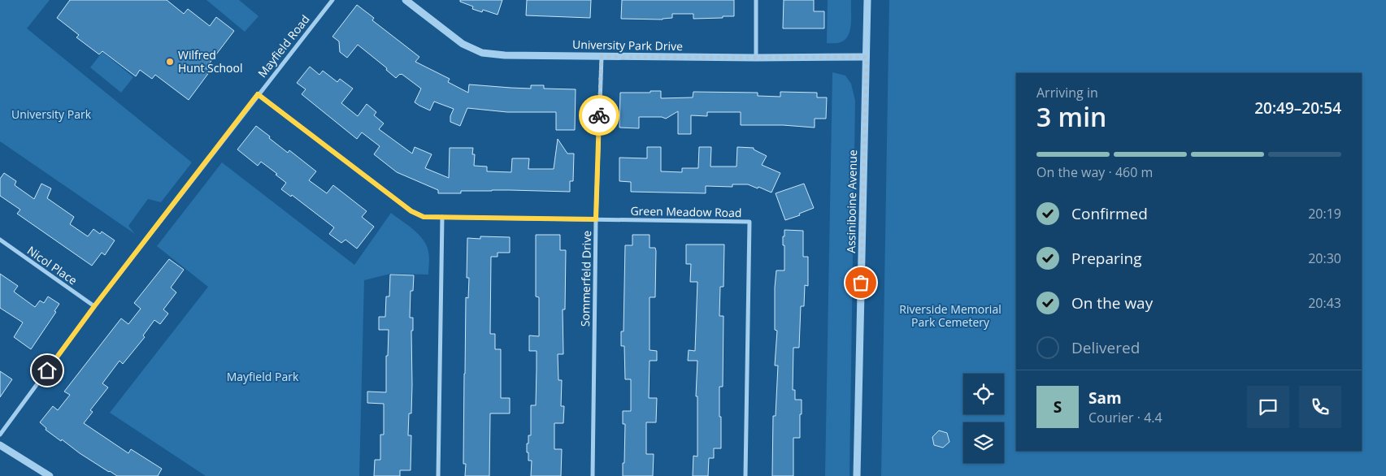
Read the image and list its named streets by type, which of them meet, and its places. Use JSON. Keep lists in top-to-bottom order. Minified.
{"streets":{"street":["University Park Drive","Mayfield Road","Assiniboine Avenue","Green Meadow Road","Nicol Place","Sommerfeld Drive"]},"crossings":[["University Park Drive","Assiniboine Avenue"],["University Park Drive","Sommerfeld Drive"],["Mayfield Road","Green Meadow Road"],["Mayfield Road","Nicol Place"],["Green Meadow Road","Sommerfeld Drive"]],"parks":["University Park","Riverside Memorial Park Cemetery","Mayfield Park"],"places":["Wilfred Hunt School"],"page":{"heading":["3 min","Arriving in","20:49–20:54"],"panel":["Sam","Courier · 4.4"],"bar":"On the way · 460 m","list":[["Confirmed","20:19"],["Preparing","20:30"],["On the way","20:43"],"Delivered"],"round":"S"}}
